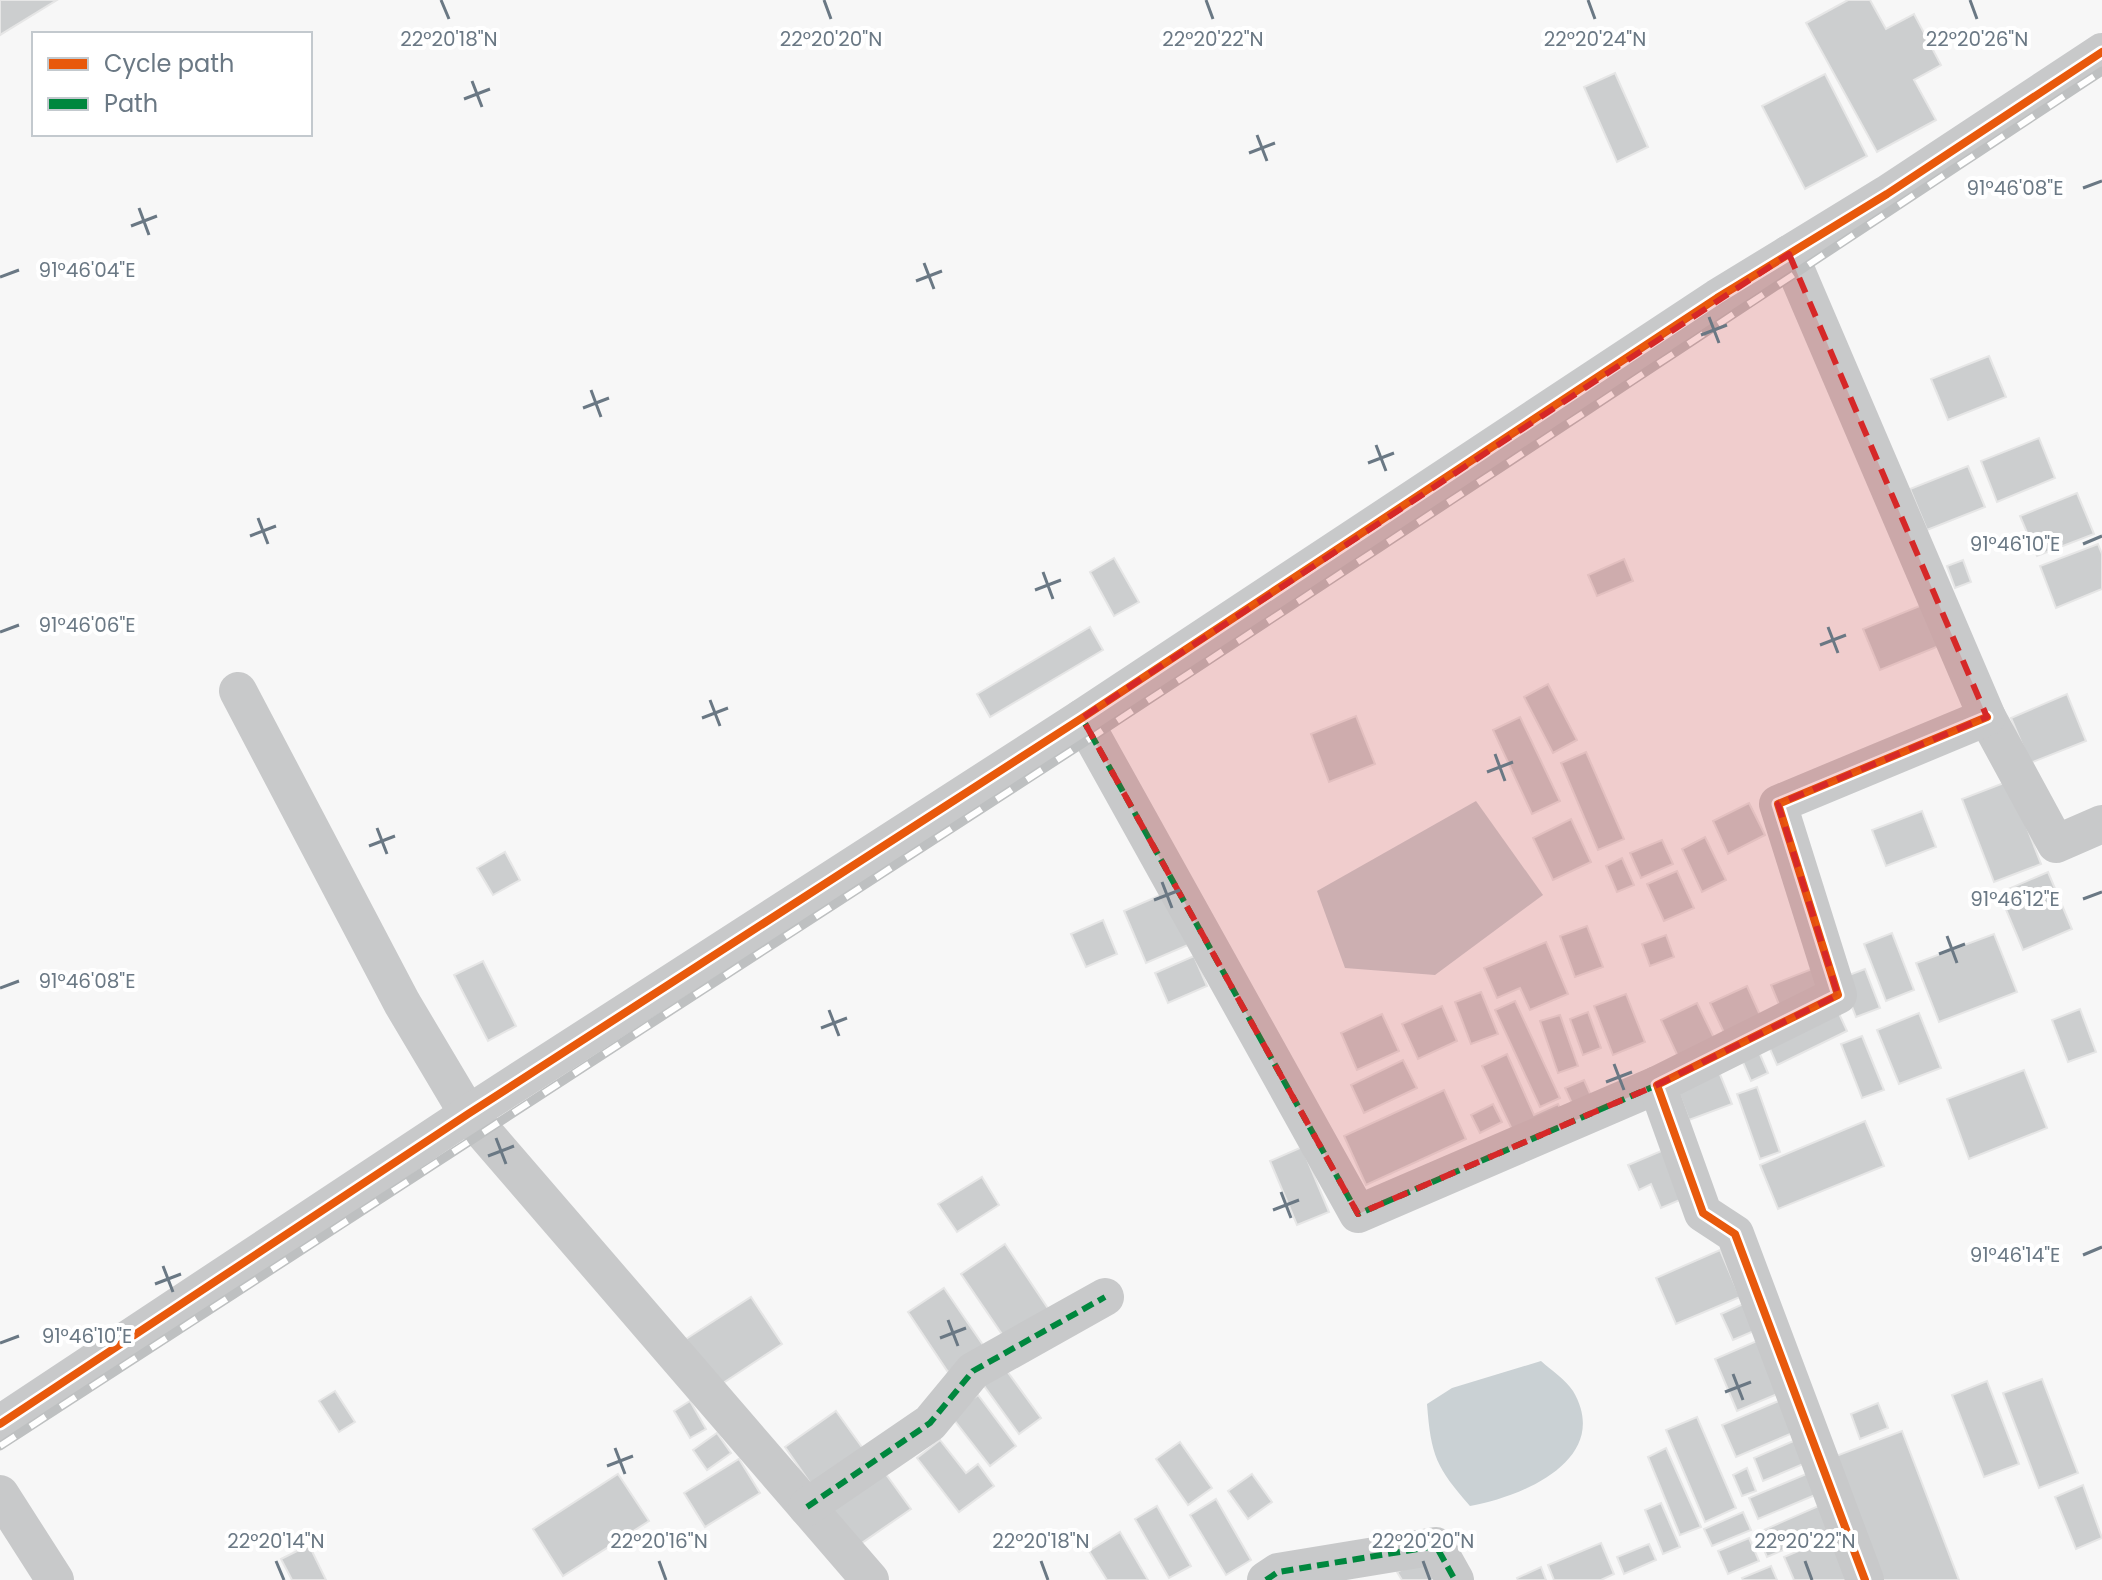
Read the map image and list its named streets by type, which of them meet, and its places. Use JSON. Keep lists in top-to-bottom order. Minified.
{"legend":["Cycle path","Path"],"coordinates":["22°20'26\"N","22°20'18\"N","22°20'20\"N","22°20'22\"N","22°20'24\"N","91°46'08\"E","91°46'04\"E","91°46'10\"E","91°46'06\"E","91°46'12\"E","91°46'14\"E","22°20'14\"N","22°20'16\"N"]}
